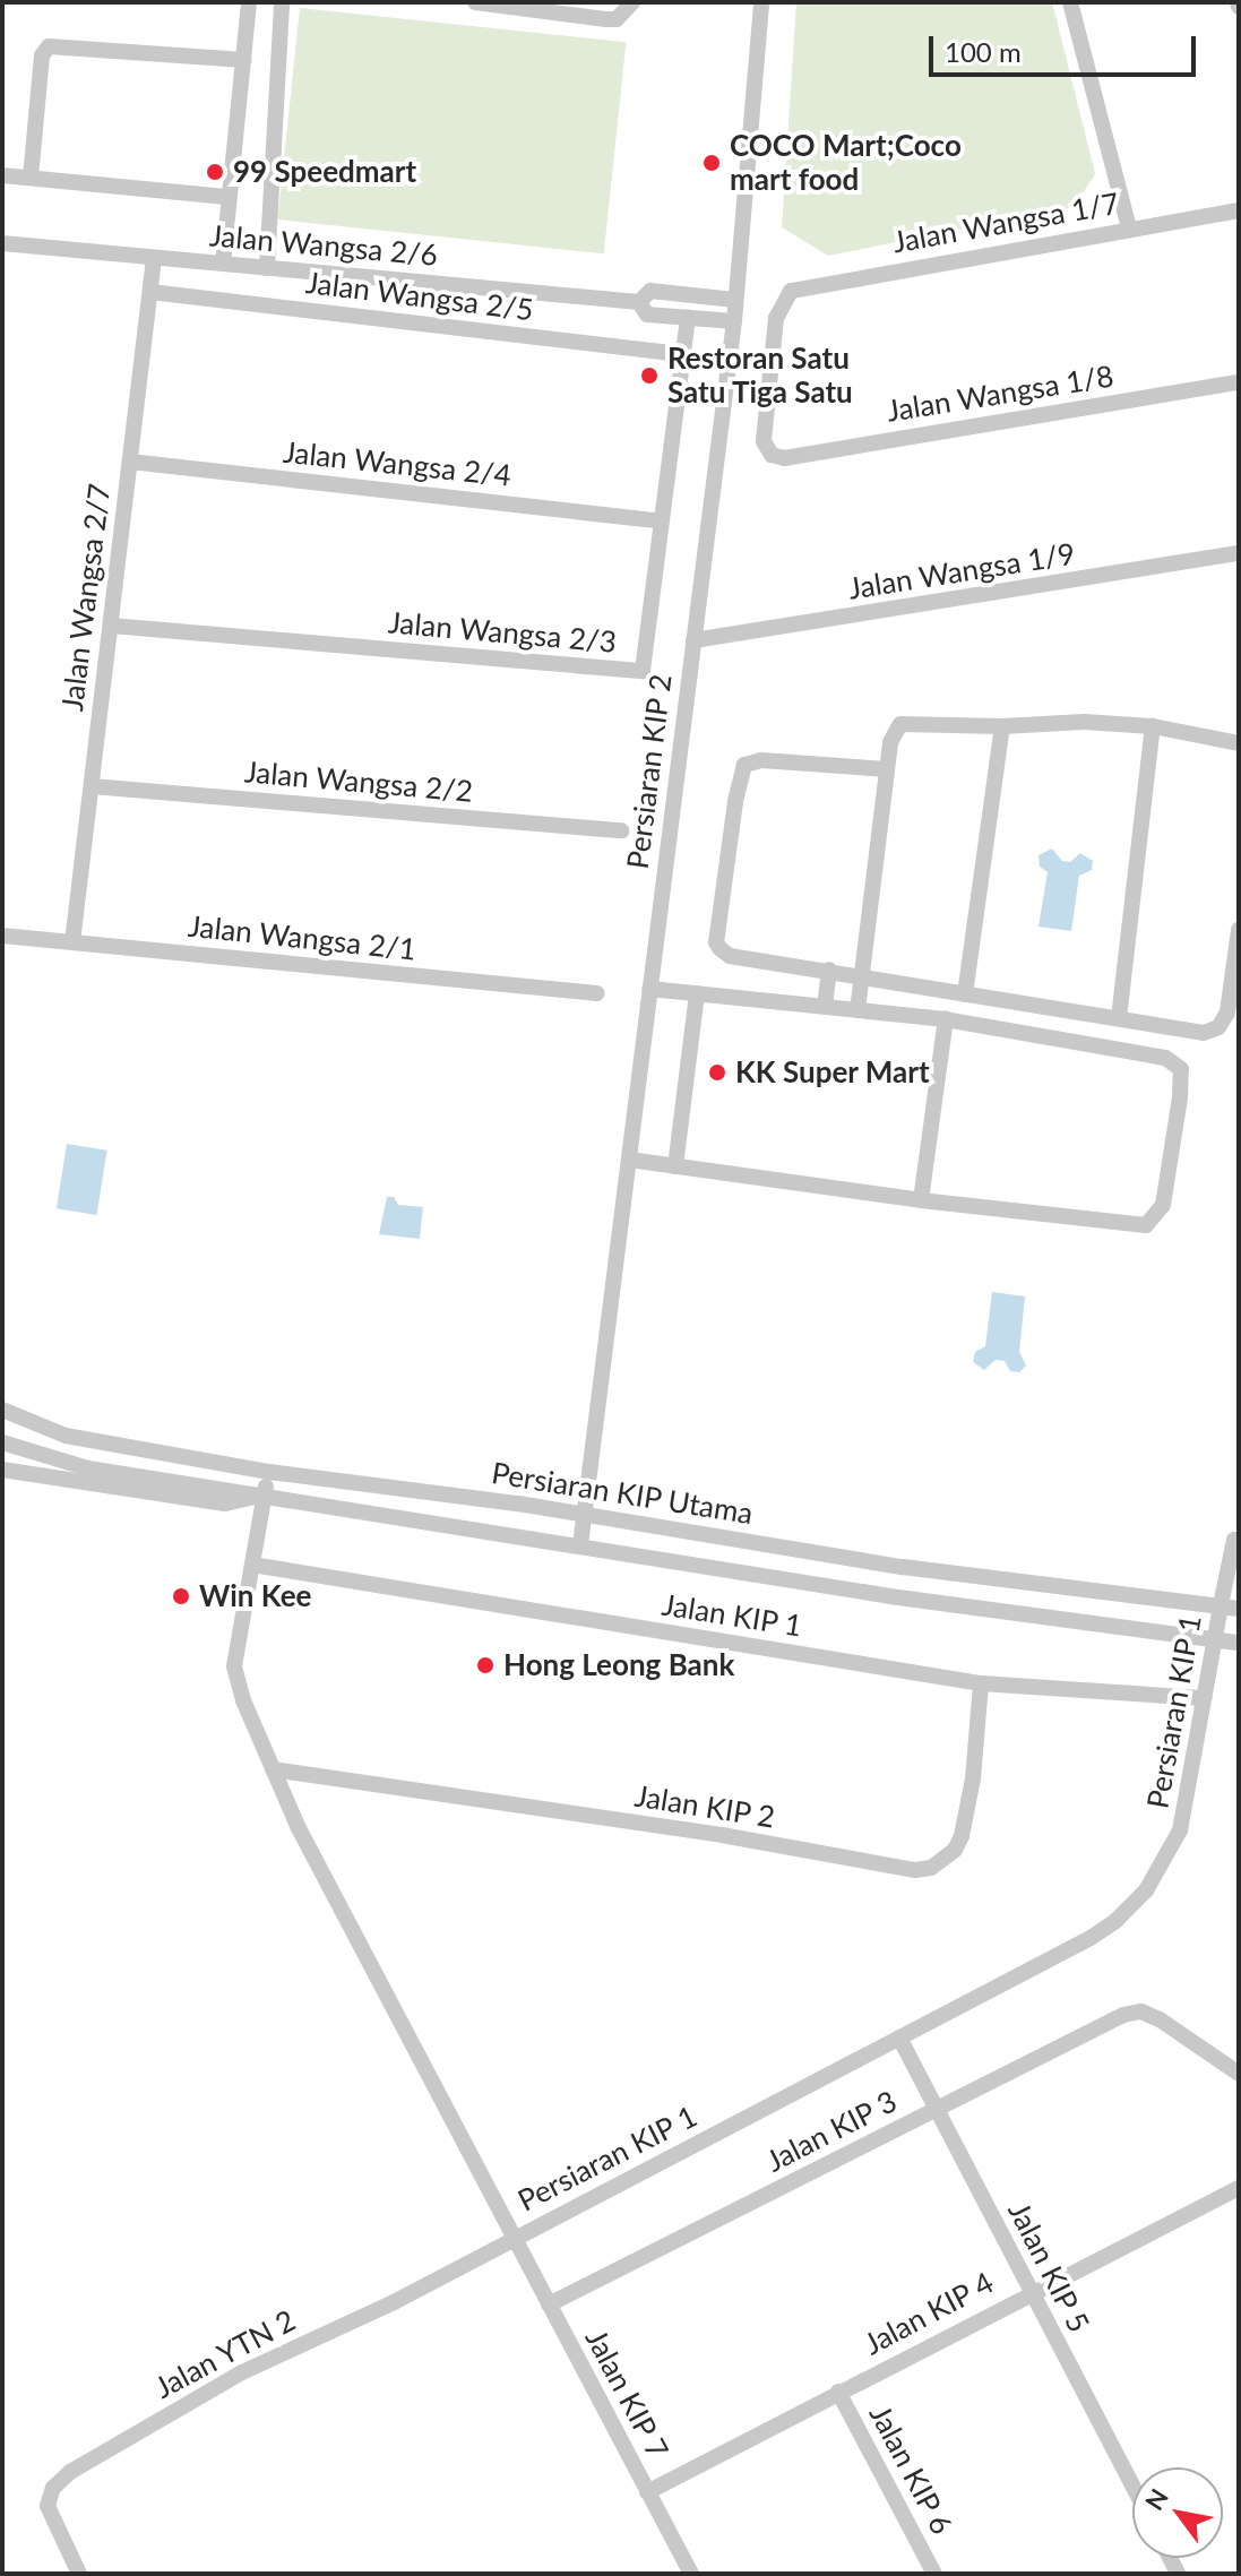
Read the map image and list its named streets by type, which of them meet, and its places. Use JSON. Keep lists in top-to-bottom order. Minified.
{"streets":{"street":["Jalan Wangsa 1/7","Jalan Wangsa 2/6","Jalan Wangsa 2/5","Jalan Wangsa 1/8","Jalan Wangsa 2/4","Jalan Wangsa 1/9","Jalan Wangsa 2/7","Jalan Wangsa 2/3","Persiaran KIP 2","Jalan Wangsa 2/2","Jalan Wangsa 2/1","Persiaran KIP Utama","Jalan KIP 1","Persiaran KIP 1","Jalan KIP 2","Jalan KIP 3","Jalan KIP 5","Jalan KIP 4","Jalan YTN 2","Jalan KIP 7","Jalan KIP 6"]},"crossings":[["Jalan Wangsa 1/7","Jalan Wangsa 1/8"],["Jalan Wangsa 2/6","Jalan Wangsa 2/7"],["Jalan Wangsa 2/6","Jalan Wangsa 2/3"],["Jalan Wangsa 2/6","Persiaran KIP 2"],["Jalan Wangsa 2/5","Jalan Wangsa 2/7"],["Jalan Wangsa 2/5","Jalan Wangsa 2/3"],["Jalan Wangsa 2/4","Jalan Wangsa 2/7"],["Jalan Wangsa 2/4","Jalan Wangsa 2/3"],["Jalan Wangsa 1/9","Persiaran KIP 2"],["Jalan Wangsa 2/7","Jalan Wangsa 2/3"],["Jalan Wangsa 2/7","Jalan Wangsa 2/2"],["Jalan Wangsa 2/7","Jalan Wangsa 2/1"],["Persiaran KIP 2","Persiaran KIP Utama"],["Persiaran KIP Utama","Persiaran KIP 1"],["Jalan KIP 1","Persiaran KIP 1"],["Jalan KIP 1","Jalan KIP 2"],["Persiaran KIP 1","Jalan KIP 2"],["Persiaran KIP 1","Jalan KIP 5"],["Persiaran KIP 1","Jalan YTN 2"],["Persiaran KIP 1","Jalan KIP 7"],["Jalan KIP 3","Jalan KIP 5"],["Jalan KIP 3","Jalan KIP 7"],["Jalan KIP 5","Jalan KIP 4"],["Jalan KIP 4","Jalan KIP 7"],["Jalan KIP 4","Jalan KIP 6"],["Jalan YTN 2","Jalan KIP 7"]],"places":["COCO Mart;Coco mart food","99 Speedmart","Restoran Satu Satu Tiga Satu","KK Super Mart","Win Kee","Hong Leong Bank"],"scale_bar":"100 m","north":"top left"}
